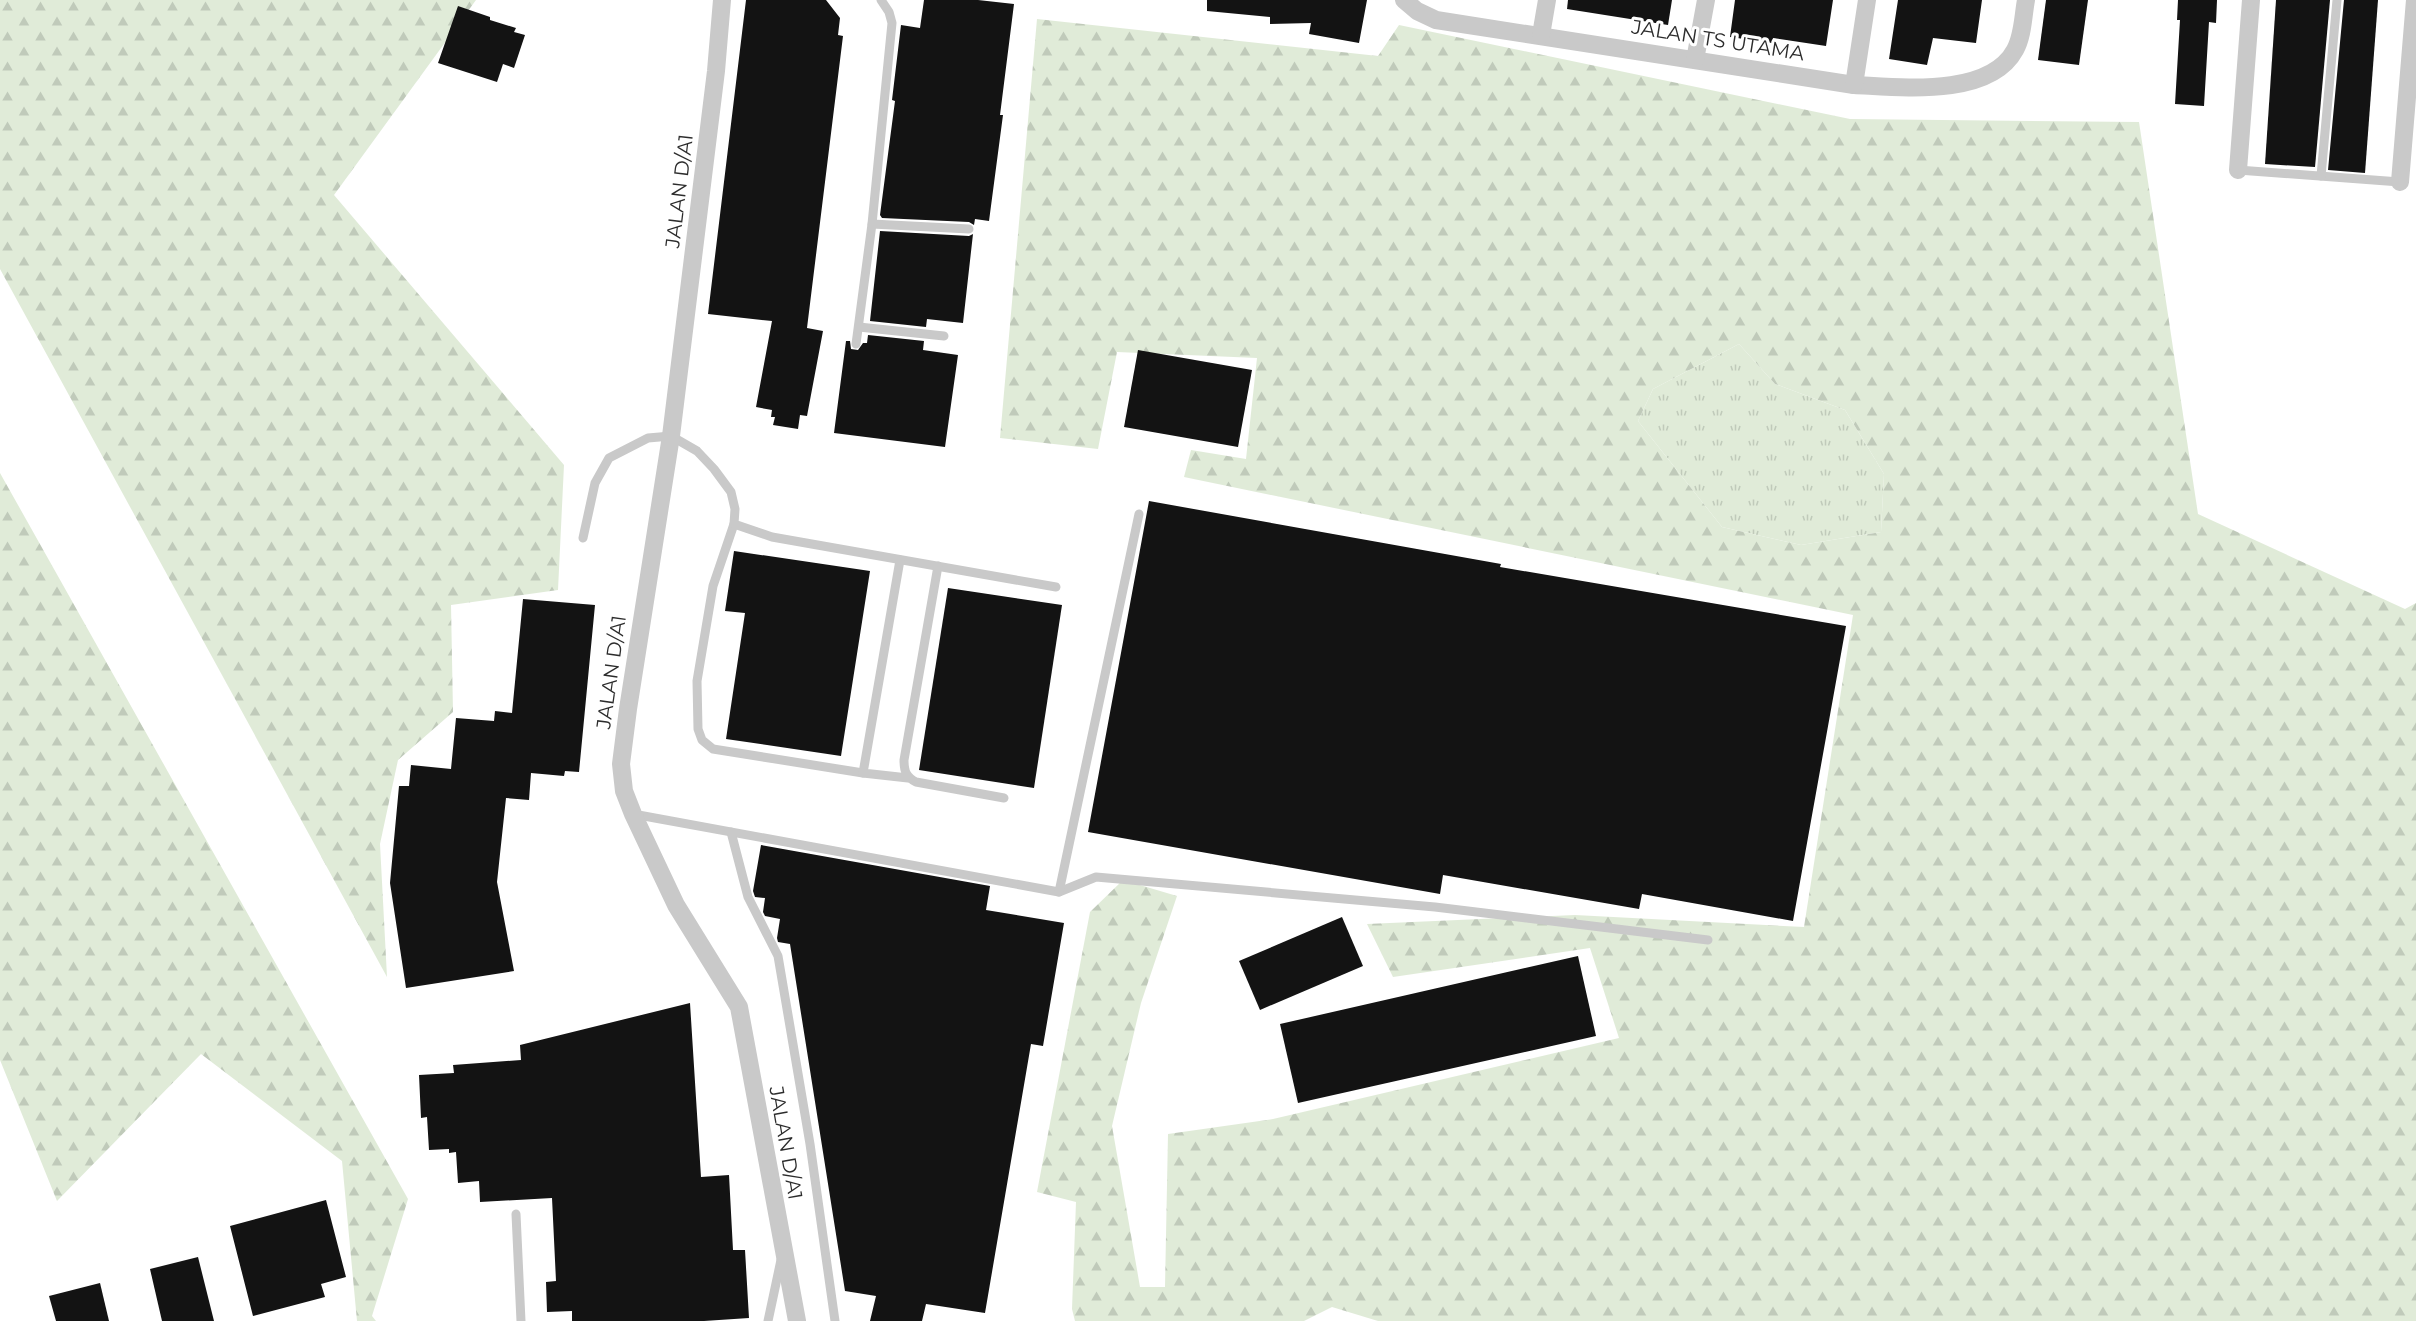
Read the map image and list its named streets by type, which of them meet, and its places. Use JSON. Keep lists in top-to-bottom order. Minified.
{"streets":{"street":["JALAN TS UTAMA","JALAN D/A1"]}}
